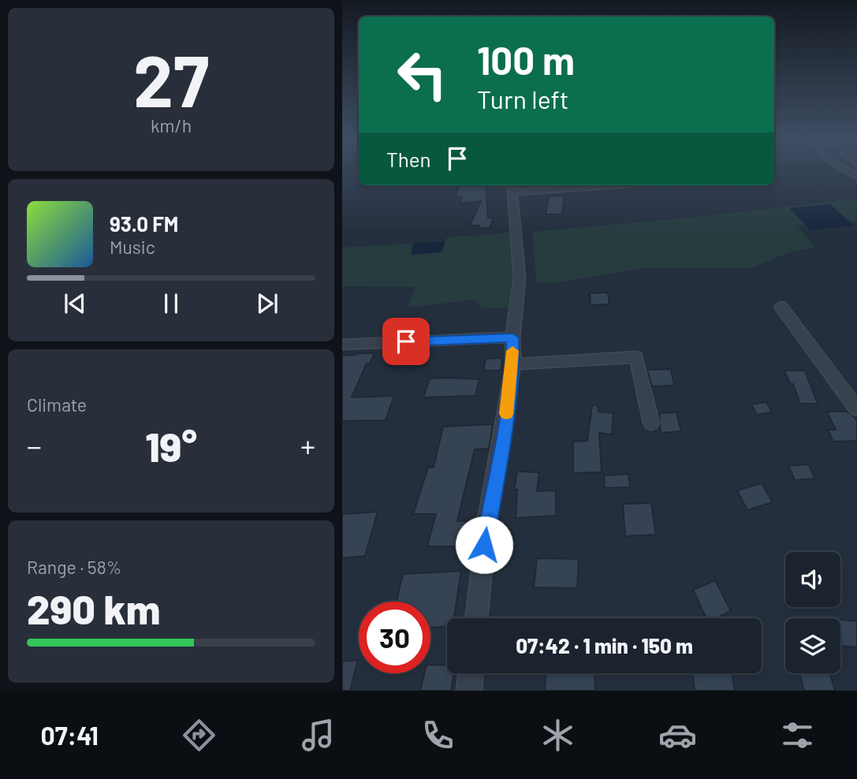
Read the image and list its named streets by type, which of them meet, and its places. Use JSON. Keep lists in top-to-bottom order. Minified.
{"page":{"tile":[["27","km/h"],"Climate",["Range · 58%","290 km"]],"turn":["100 m","Turn left"],"then":"Then","song":["93.0 FM","Music"],"heat":["−","19°","+"],"limit":"30","trip":"07:42 · 1 min · 150 m","tabs":"07:41"}}
